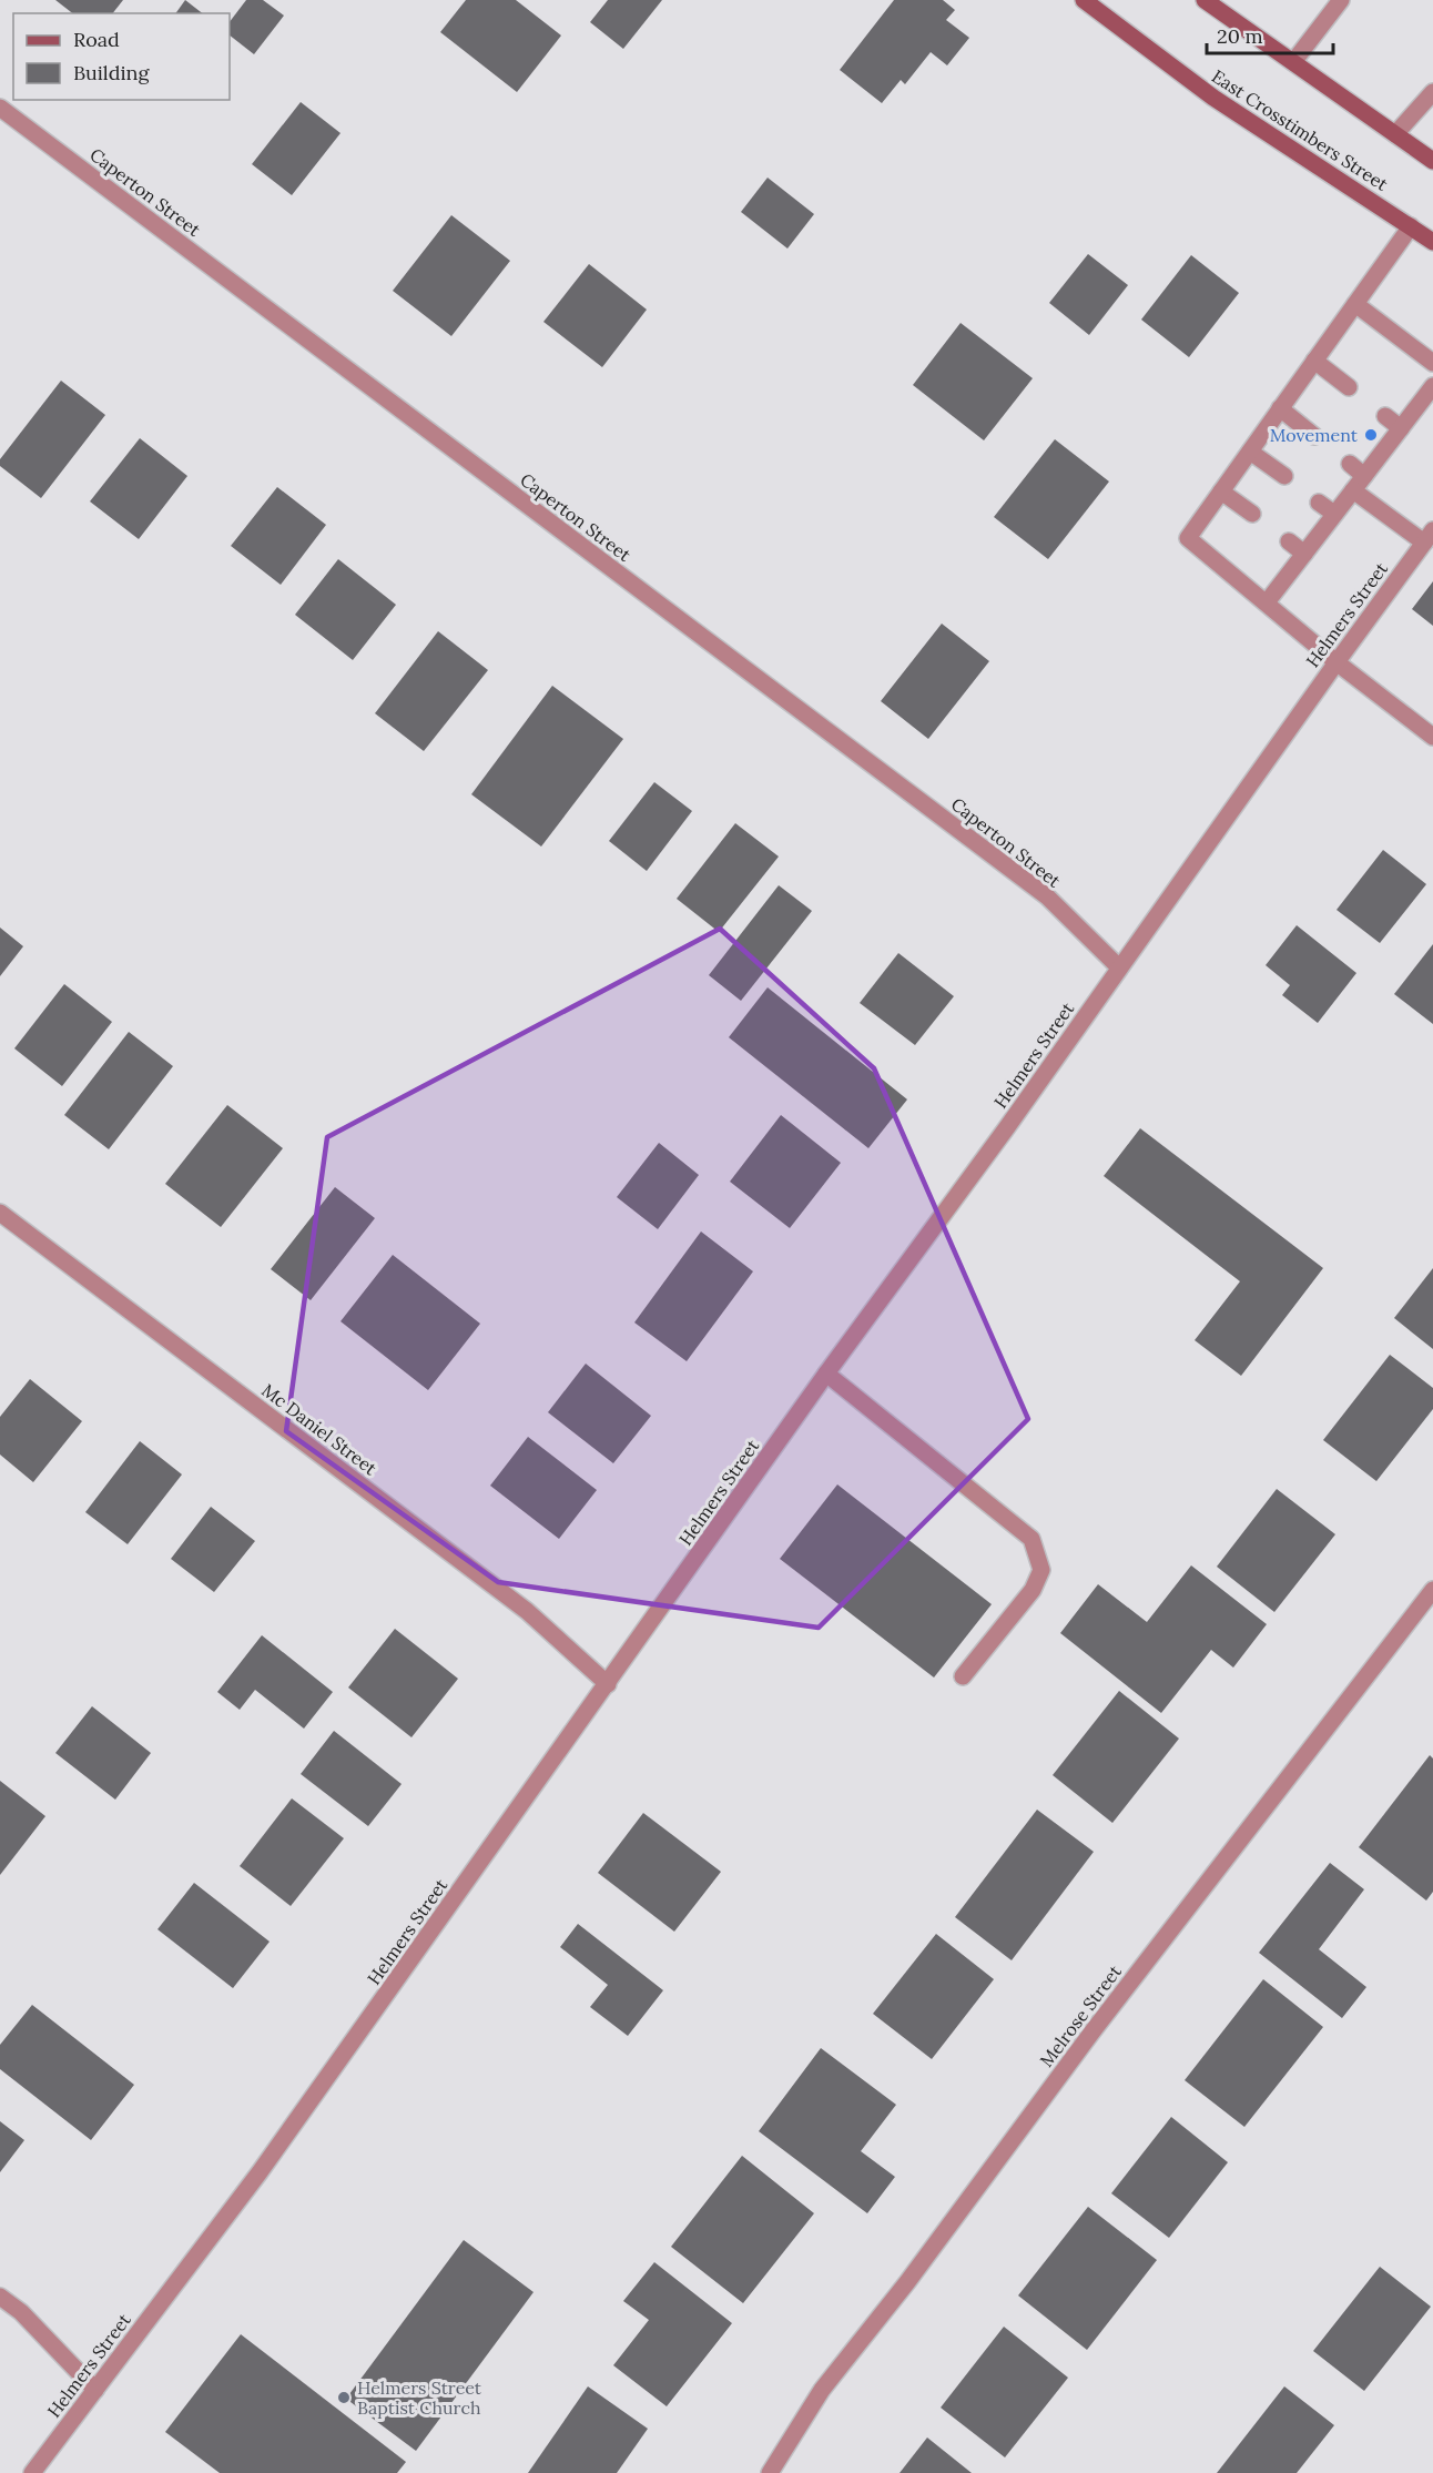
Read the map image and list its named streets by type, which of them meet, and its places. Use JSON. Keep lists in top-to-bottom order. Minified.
{"streets":{"main road":["East Crosstimbers Street"],"street":["Caperton Street","Helmers Street","Mc Daniel Street","Melrose Street"]},"crossings":[["Caperton Street","Helmers Street"],["Helmers Street","Mc Daniel Street"]],"places":["Movement","Helmers Street Baptist Church"],"legend":["Road","Building"],"scale_bar":"20 m"}
